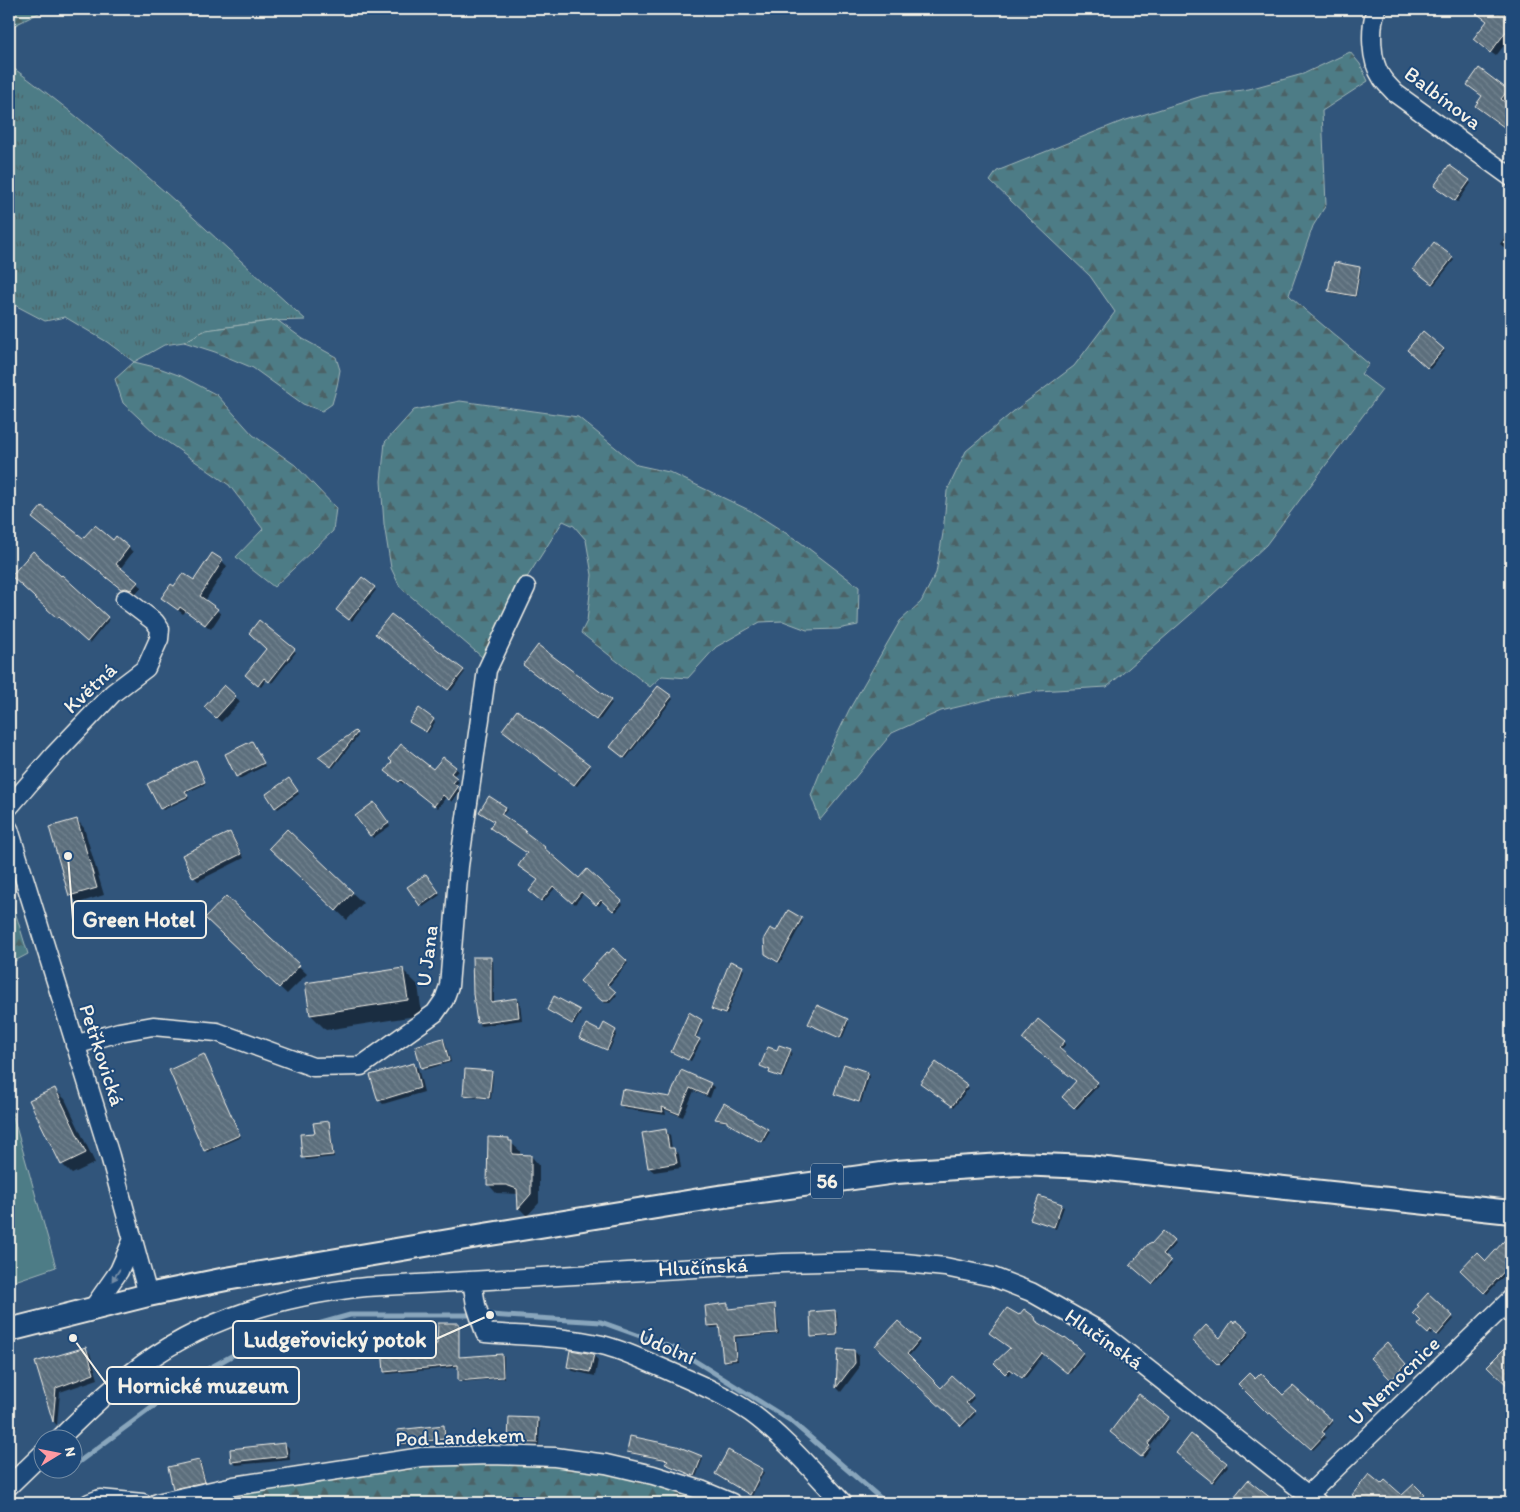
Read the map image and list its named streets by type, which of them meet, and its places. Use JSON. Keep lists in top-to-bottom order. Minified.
{"streets":{"main road":["56"],"street":["Balbínova","Květná","U Jana","Petřkovická","Hlučínská","Údolní","U Nemocnice","Pod Landekem"]},"crossings":[["U Jana","Petřkovická"],["Petřkovická","56"],["Hlučínská","Údolní"],["Hlučínská","U Nemocnice"]],"places":["Green Hotel","Ludgeřovický potok","Hornické muzeum"],"north":"right"}
